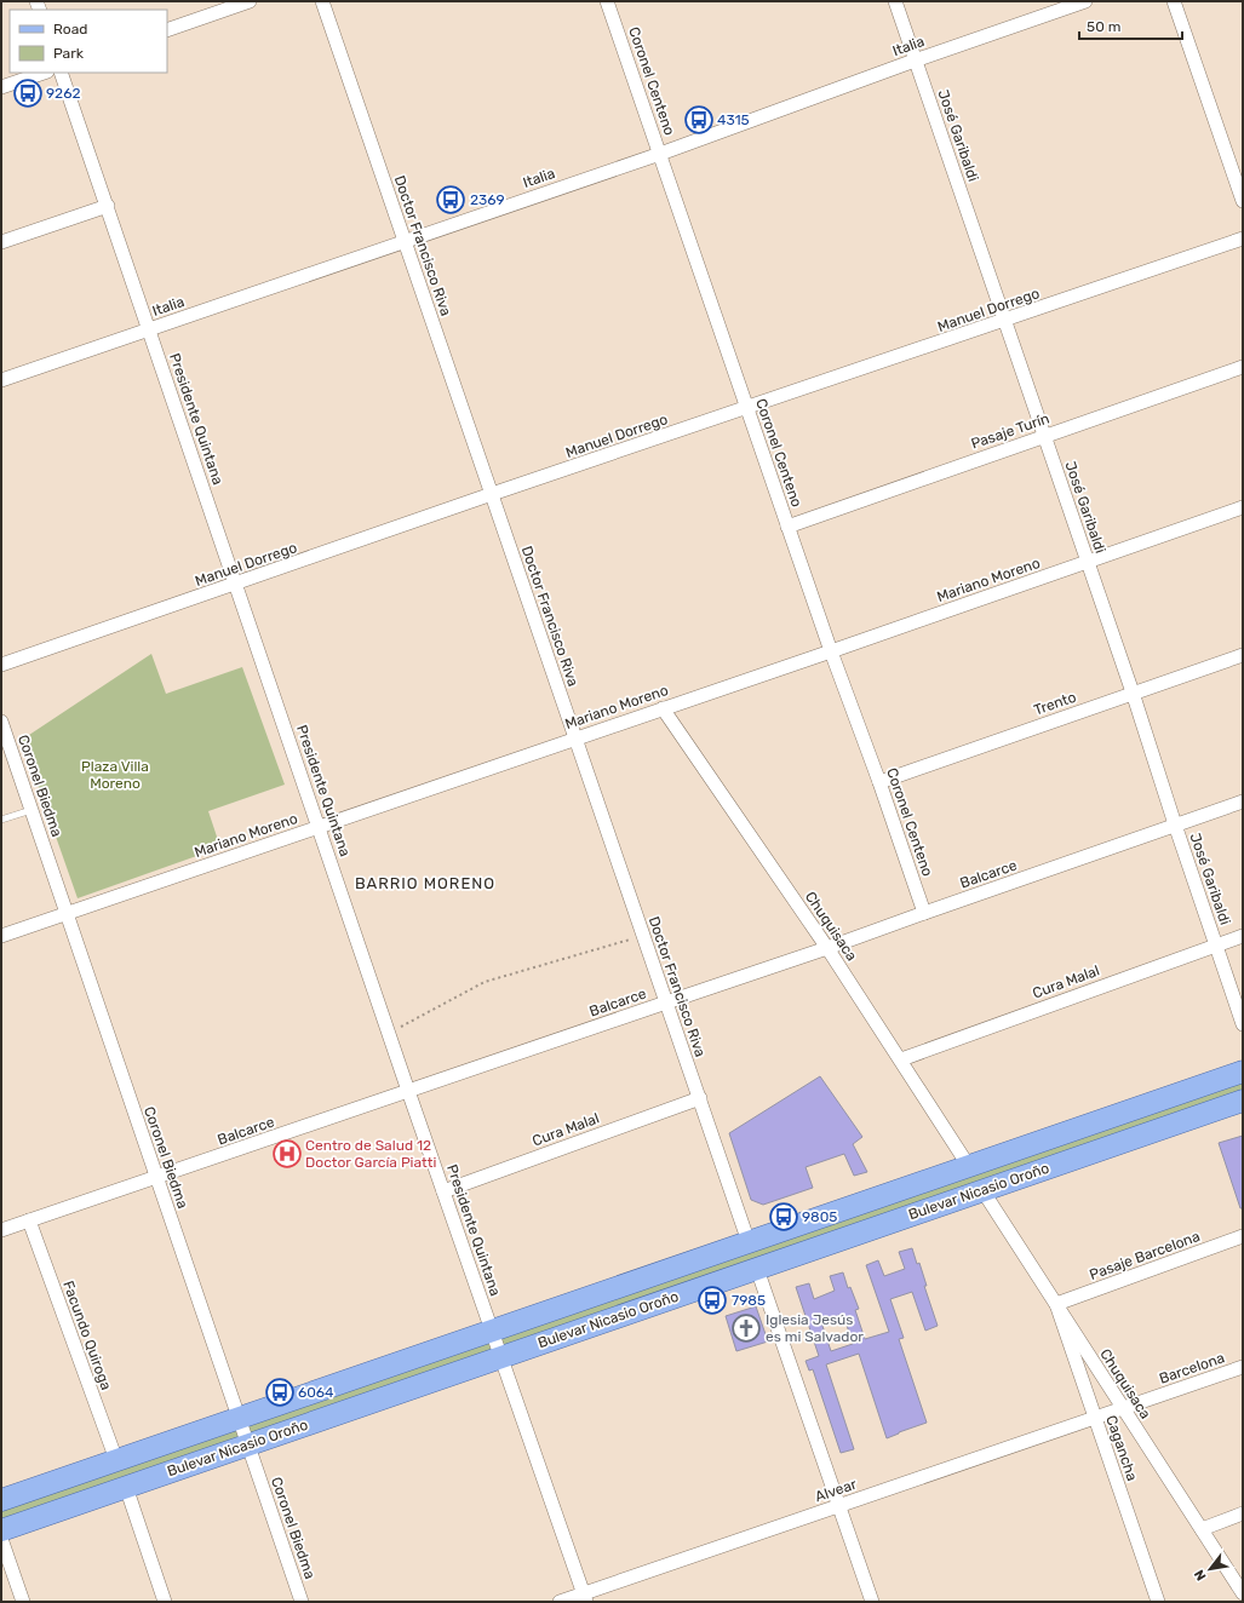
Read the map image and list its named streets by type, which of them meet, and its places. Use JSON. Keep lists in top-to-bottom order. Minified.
{"streets":{"main road":["Bulevar Nicasio Oroño"],"street":["Italia","Coronel Centeno","José Garibaldi","Doctor Francisco Riva","Manuel Dorrego","Presidente Quintana","Pasaje Turín","Mariano Moreno","Trento","Coronel Biedma","Balcarce","Chuquisaca","Cura Malal","Pasaje Barcelona","Facundo Quiroga","Barcelona","Cagancha","Alvear"]},"crossings":[["Italia","Coronel Centeno"],["Italia","José Garibaldi"],["Italia","Doctor Francisco Riva"],["Italia","Presidente Quintana"],["Coronel Centeno","Manuel Dorrego"],["Coronel Centeno","Pasaje Turín"],["Coronel Centeno","Mariano Moreno"],["Coronel Centeno","Trento"],["Coronel Centeno","Balcarce"],["José Garibaldi","Manuel Dorrego"],["José Garibaldi","Pasaje Turín"],["José Garibaldi","Mariano Moreno"],["José Garibaldi","Trento"],["José Garibaldi","Balcarce"],["José Garibaldi","Cura Malal"],["Doctor Francisco Riva","Manuel Dorrego"],["Doctor Francisco Riva","Mariano Moreno"],["Doctor Francisco Riva","Balcarce"],["Doctor Francisco Riva","Cura Malal"],["Doctor Francisco Riva","Bulevar Nicasio Oroño"],["Manuel Dorrego","Presidente Quintana"],["Presidente Quintana","Mariano Moreno"],["Presidente Quintana","Balcarce"],["Presidente Quintana","Cura Malal"],["Presidente Quintana","Bulevar Nicasio Oroño"],["Presidente Quintana","Alvear"],["Mariano Moreno","Coronel Biedma"],["Mariano Moreno","Chuquisaca"],["Coronel Biedma","Balcarce"],["Coronel Biedma","Bulevar Nicasio Oroño"],["Balcarce","Chuquisaca"],["Balcarce","Facundo Quiroga"],["Chuquisaca","Cura Malal"],["Chuquisaca","Bulevar Nicasio Oroño"],["Chuquisaca","Pasaje Barcelona"],["Chuquisaca","Barcelona"],["Chuquisaca","Cagancha"],["Chuquisaca","Alvear"],["Bulevar Nicasio Oroño","Facundo Quiroga"],["Pasaje Barcelona","Cagancha"],["Barcelona","Alvear"],["Cagancha","Alvear"]],"districts":["BARRIO MORENO"],"parks":["Plaza Villa Moreno"],"places":{"bus stop":["9262","4315","2369","9805","7985","6064"],"hospital":["Centro de Salud 12 Doctor García Piatti"],"church":["Iglesia Jesús es mi Salvador"]},"legend":["Road","Park"],"scale_bar":"50 m","north":"bottom left"}
